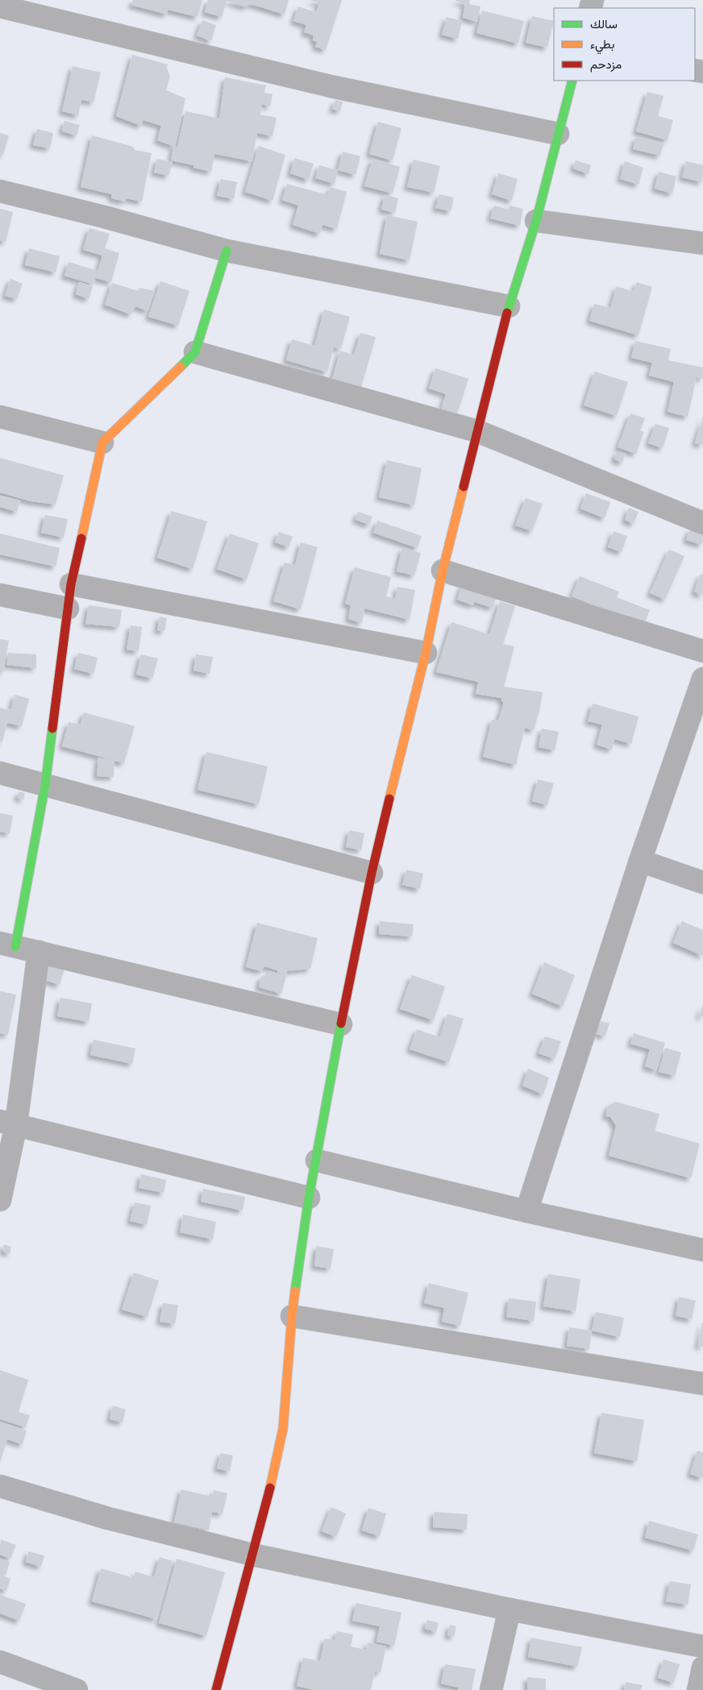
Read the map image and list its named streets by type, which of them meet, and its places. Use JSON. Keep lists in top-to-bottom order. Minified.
{"legend":["سالك","بطيء","مزدحم"]}
